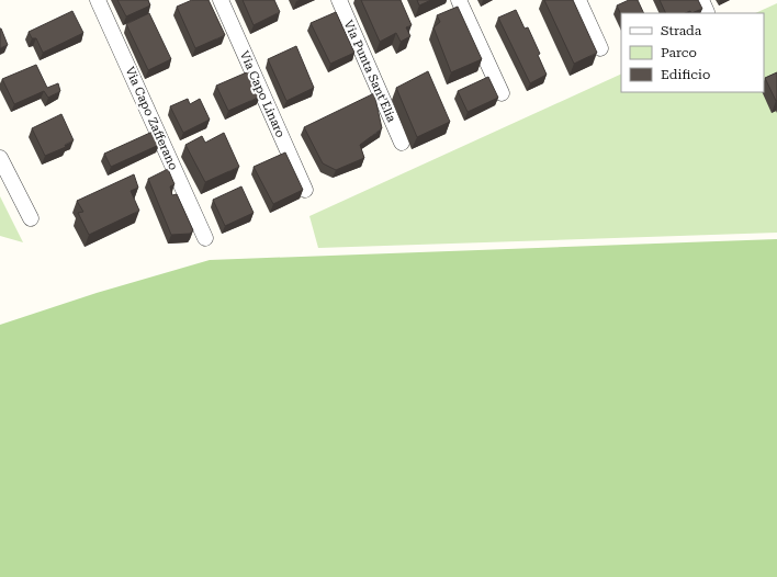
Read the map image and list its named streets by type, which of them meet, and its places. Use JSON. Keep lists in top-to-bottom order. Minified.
{"streets":{"street":["Via Punta Sant'Elia","Via Capo Linaro","Via Capo Zafferano"]},"legend":["Strada","Parco","Edificio"]}
